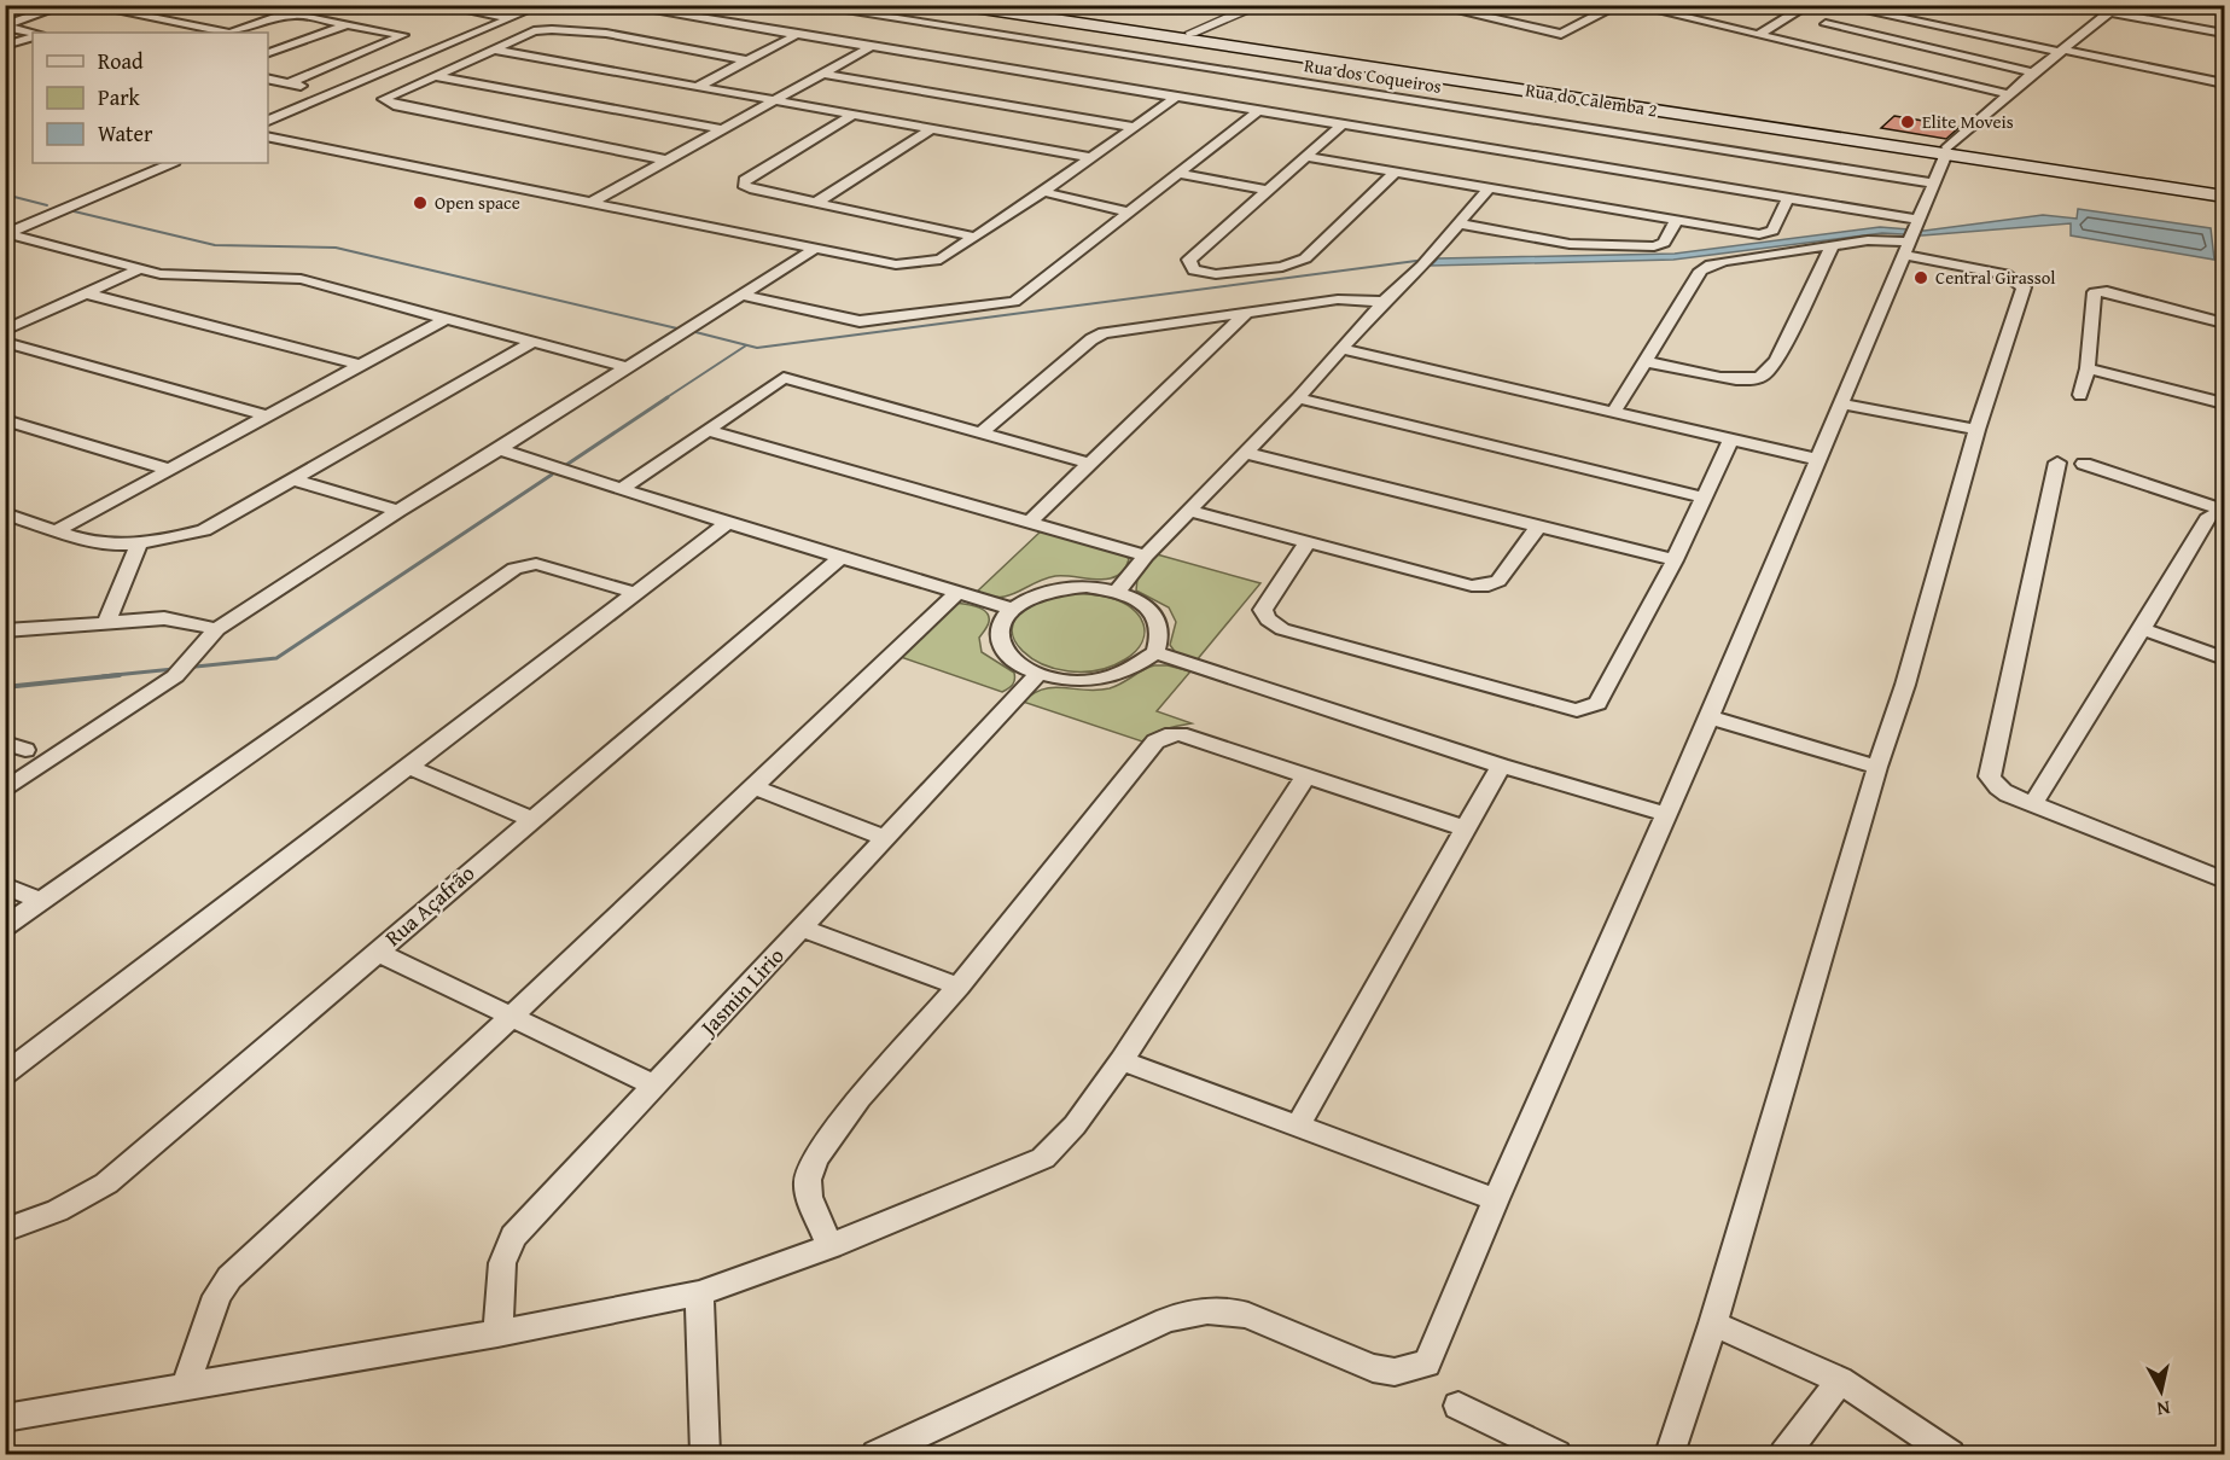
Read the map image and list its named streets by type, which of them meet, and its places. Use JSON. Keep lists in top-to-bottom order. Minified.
{"streets":{"main road":["Rua do Calemba 2"],"street":["Rua dos Coqueiros","Rua Açafrão","Jasmin Lirio"]},"places":["Elite Moveis","Open space","Central Girassol"],"legend":["Road","Park","Water"],"north":"bottom"}
